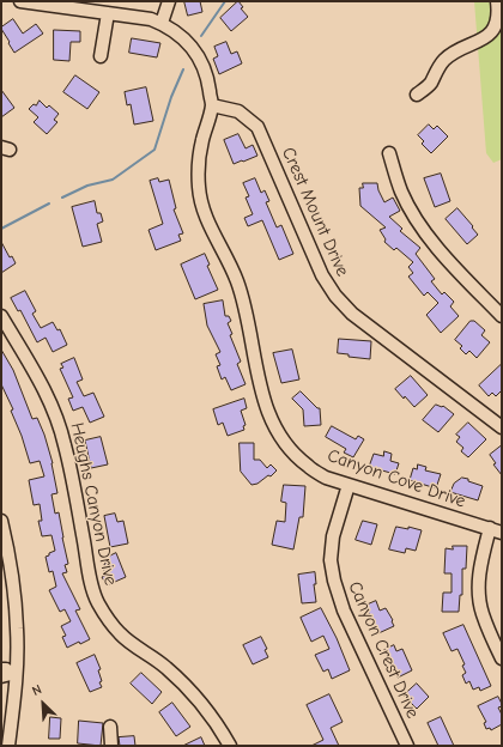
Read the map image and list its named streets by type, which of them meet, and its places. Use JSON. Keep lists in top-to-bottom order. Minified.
{"streets":{"street":["Crest Mount Drive","Canyon Cove Drive","Heughs Canyon Drive","Canyon Crest Drive"]},"crossings":[["Crest Mount Drive","Canyon Cove Drive"],["Canyon Cove Drive","Canyon Crest Drive"]],"north":"top left"}
